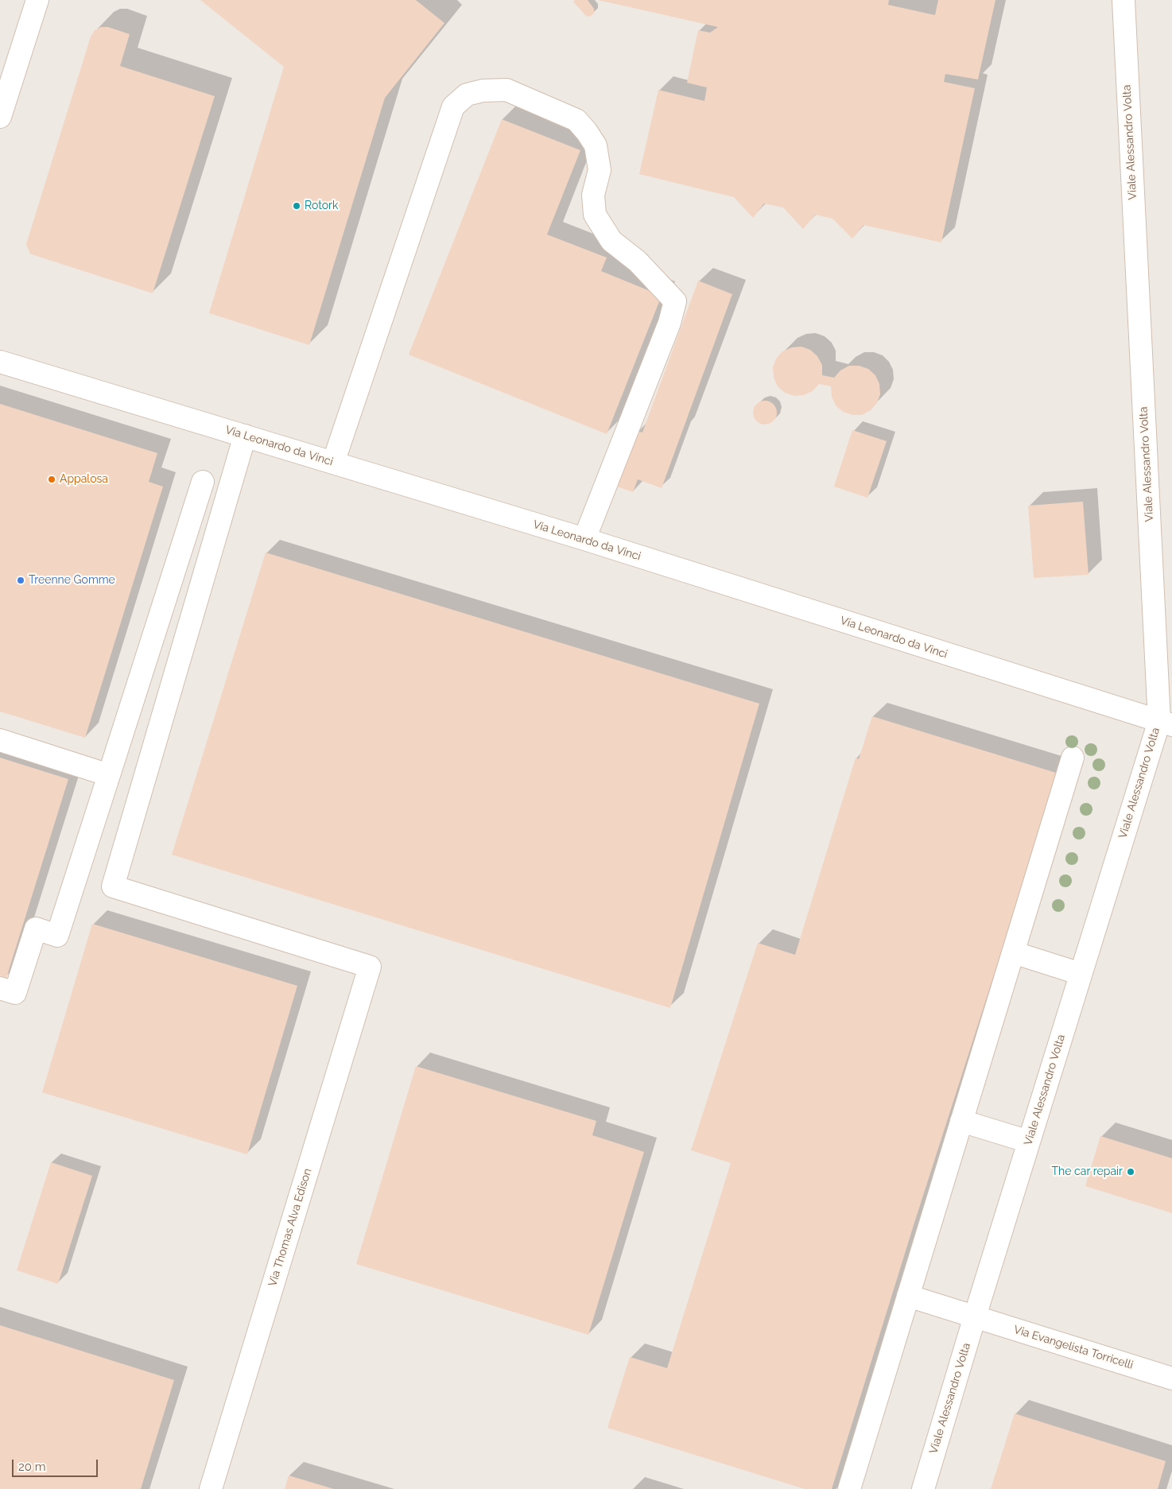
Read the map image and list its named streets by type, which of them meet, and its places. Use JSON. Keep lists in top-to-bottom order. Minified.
{"streets":{"street":["Viale Alessandro Volta","Via Leonardo da Vinci","Via Thomas Alva Edison","Via Evangelista Torricelli"]},"crossings":[["Viale Alessandro Volta","Via Leonardo da Vinci"],["Viale Alessandro Volta","Via Evangelista Torricelli"],["Via Leonardo da Vinci","Via Thomas Alva Edison"]],"places":["Rotork","Appalosa","Treenne Gomme","The car repair"],"scale_bar":"20 m"}
